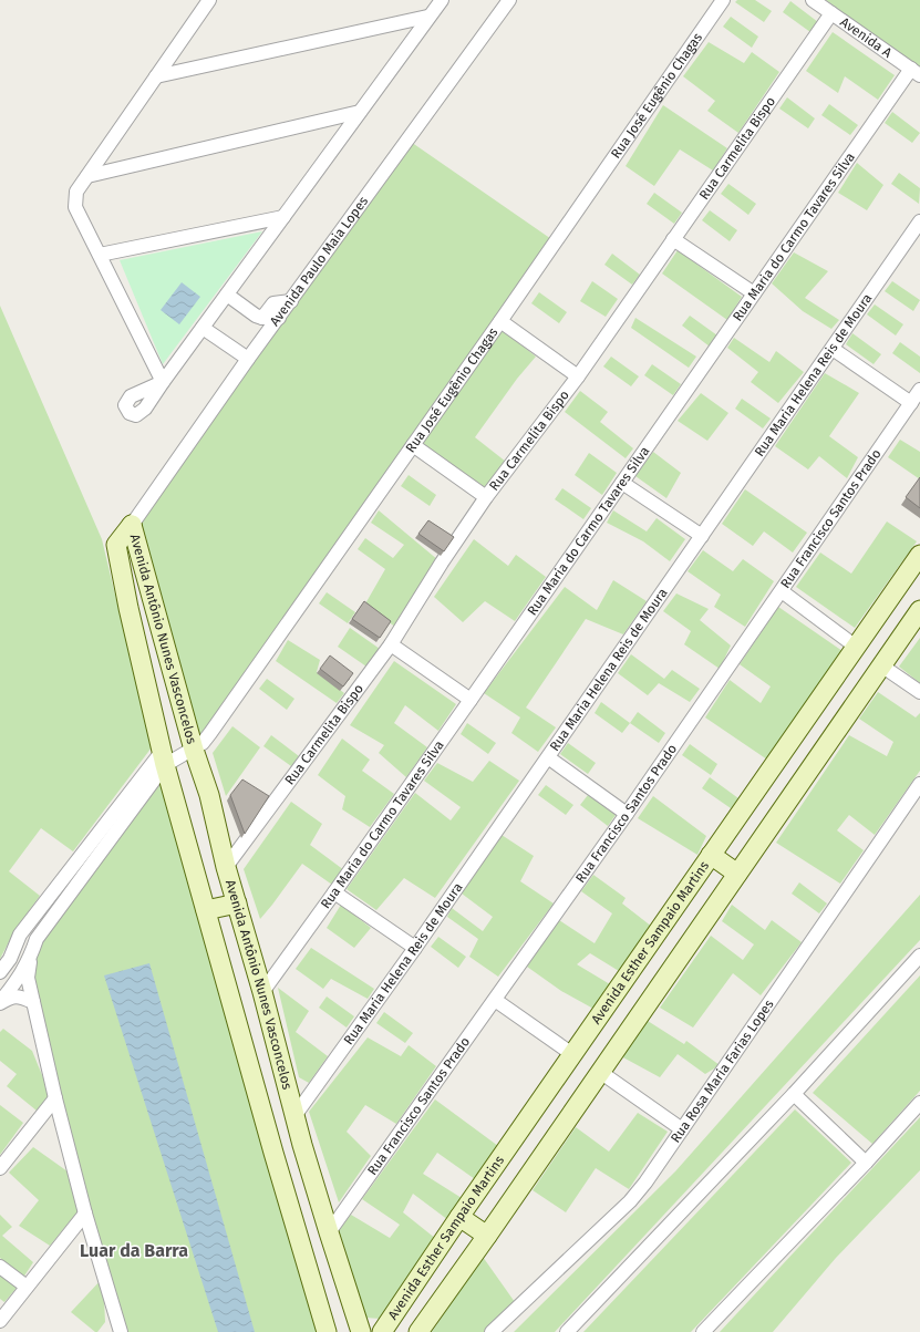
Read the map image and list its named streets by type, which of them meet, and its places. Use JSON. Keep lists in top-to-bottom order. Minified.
{"streets":{"street":["Avenida A","Rua José Eugênio Chagas","Rua Carmelita Bispo","Rua Maria do Carmo Tavares Silva","Avenida Paulo Maia Lopes","Rua Maria Helena Reis de Moura","Rua Francisco Santos Prado","Avenida Antônio Nunes Vasconcelos","Avenida Esther Sampaio Martins","Rua Rosa Maria Farias Lopes"]},"crossings":[["Avenida A","Rua Carmelita Bispo"],["Avenida A","Rua Maria do Carmo Tavares Silva"],["Rua José Eugênio Chagas","Avenida Antônio Nunes Vasconcelos"],["Rua Carmelita Bispo","Avenida Antônio Nunes Vasconcelos"],["Rua Maria do Carmo Tavares Silva","Avenida Antônio Nunes Vasconcelos"],["Avenida Paulo Maia Lopes","Avenida Antônio Nunes Vasconcelos"],["Rua Maria Helena Reis de Moura","Avenida Antônio Nunes Vasconcelos"],["Rua Francisco Santos Prado","Avenida Antônio Nunes Vasconcelos"]],"districts":["Luar da Barra"]}
